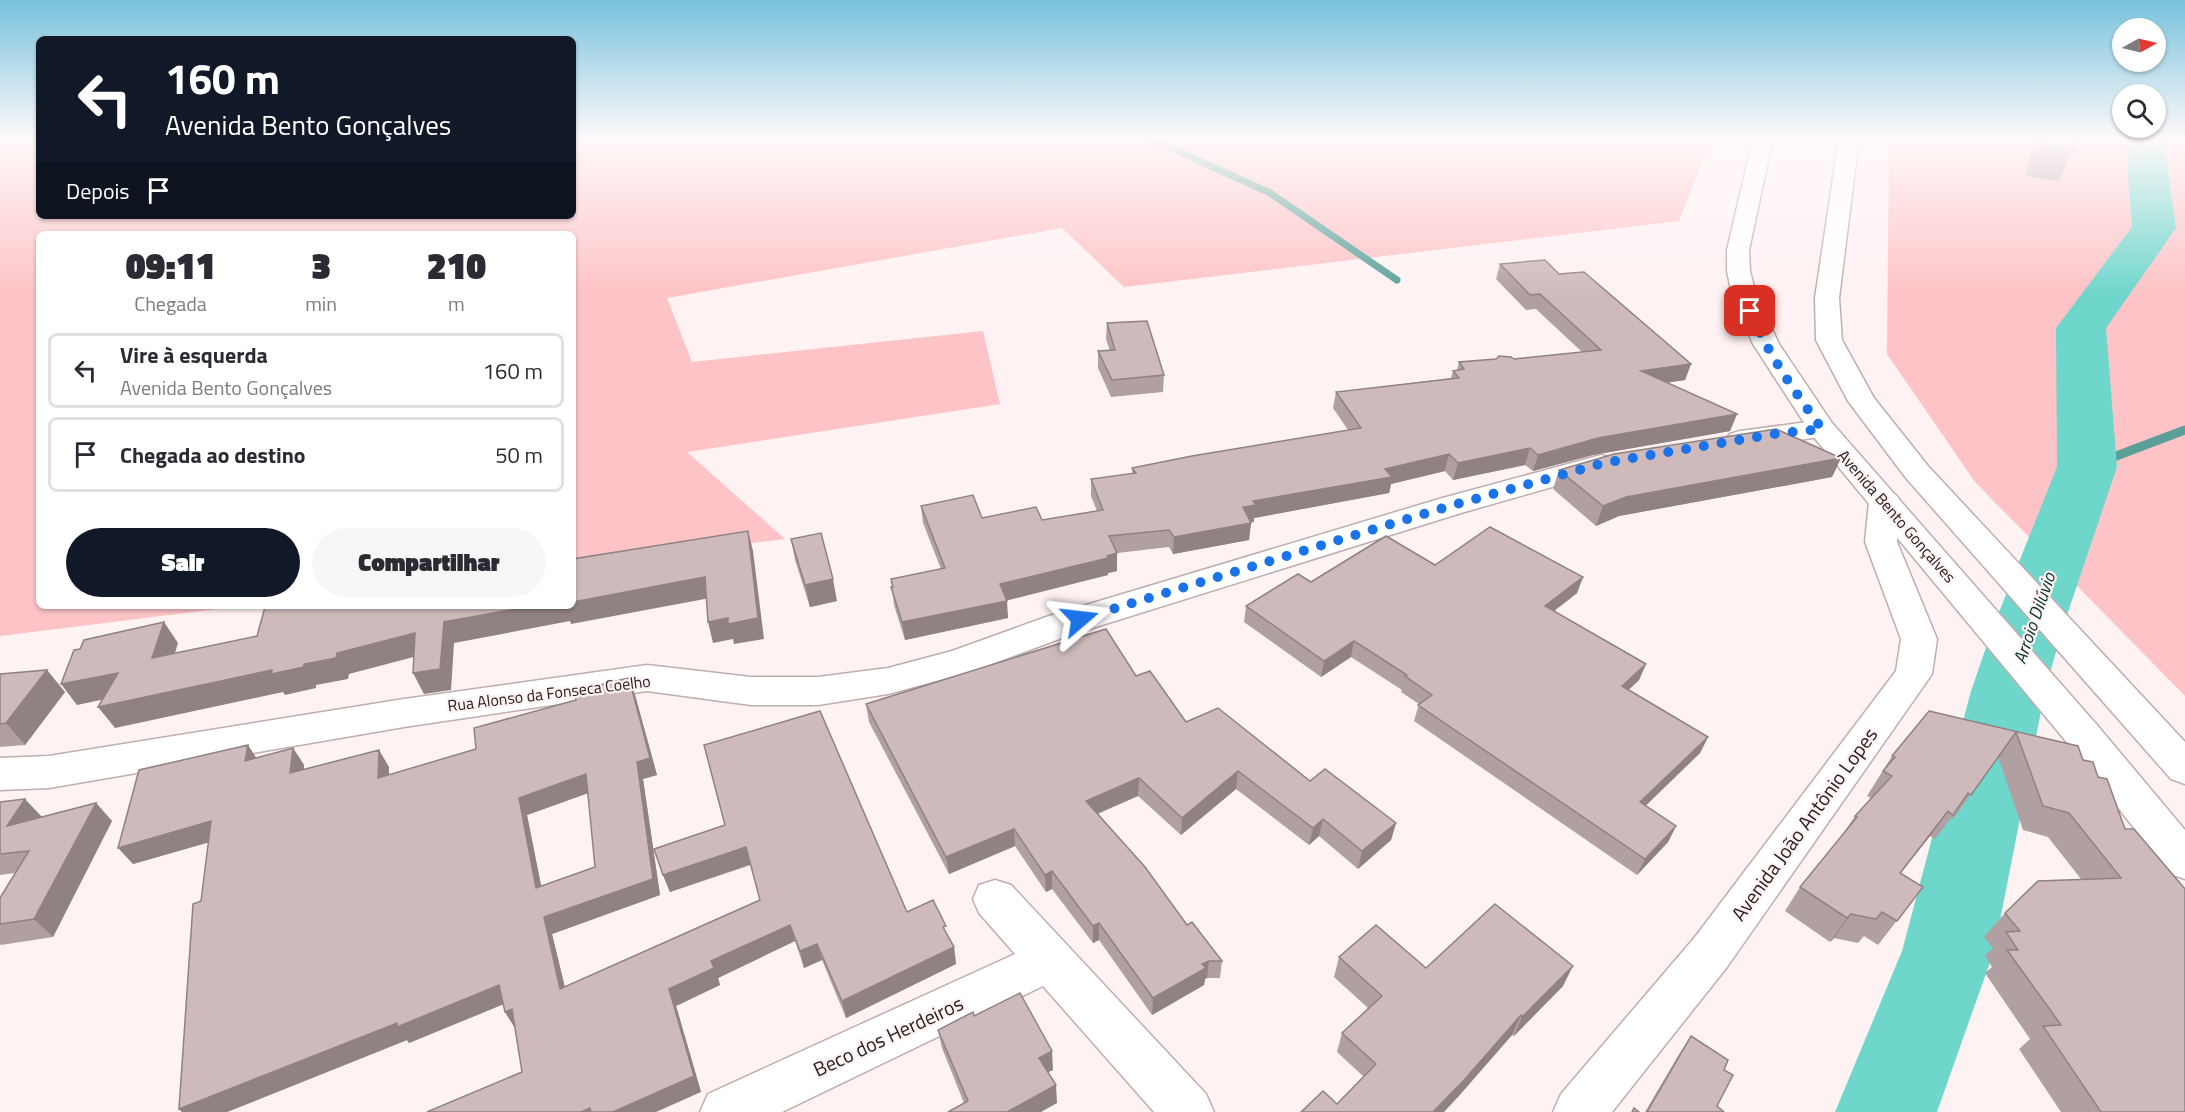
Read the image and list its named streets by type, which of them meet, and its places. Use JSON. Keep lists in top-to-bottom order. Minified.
{"streets":{"main road":["Avenida Bento Gonçalves","Rua Alonso da Fonseca Coelho","Avenida João Antônio Lopes","Beco dos Herdeiros"]},"crossings":[["Avenida Bento Gonçalves","Avenida João Antônio Lopes"]],"water":["Arroio Dilúvio"],"north":"right","page":{"turn":["160 m","Avenida Bento Gonçalves"],"then":"Depois","eta":["09:11","Chegada","3","min","210","m"],"list":[{"name":"Vire à esquerda","note":"Avenida Bento Gonçalves","value":"160 m"},{"name":"Chegada ao destino","value":"50 m"}],"buttons":["Sair","Compartilhar"]}}
